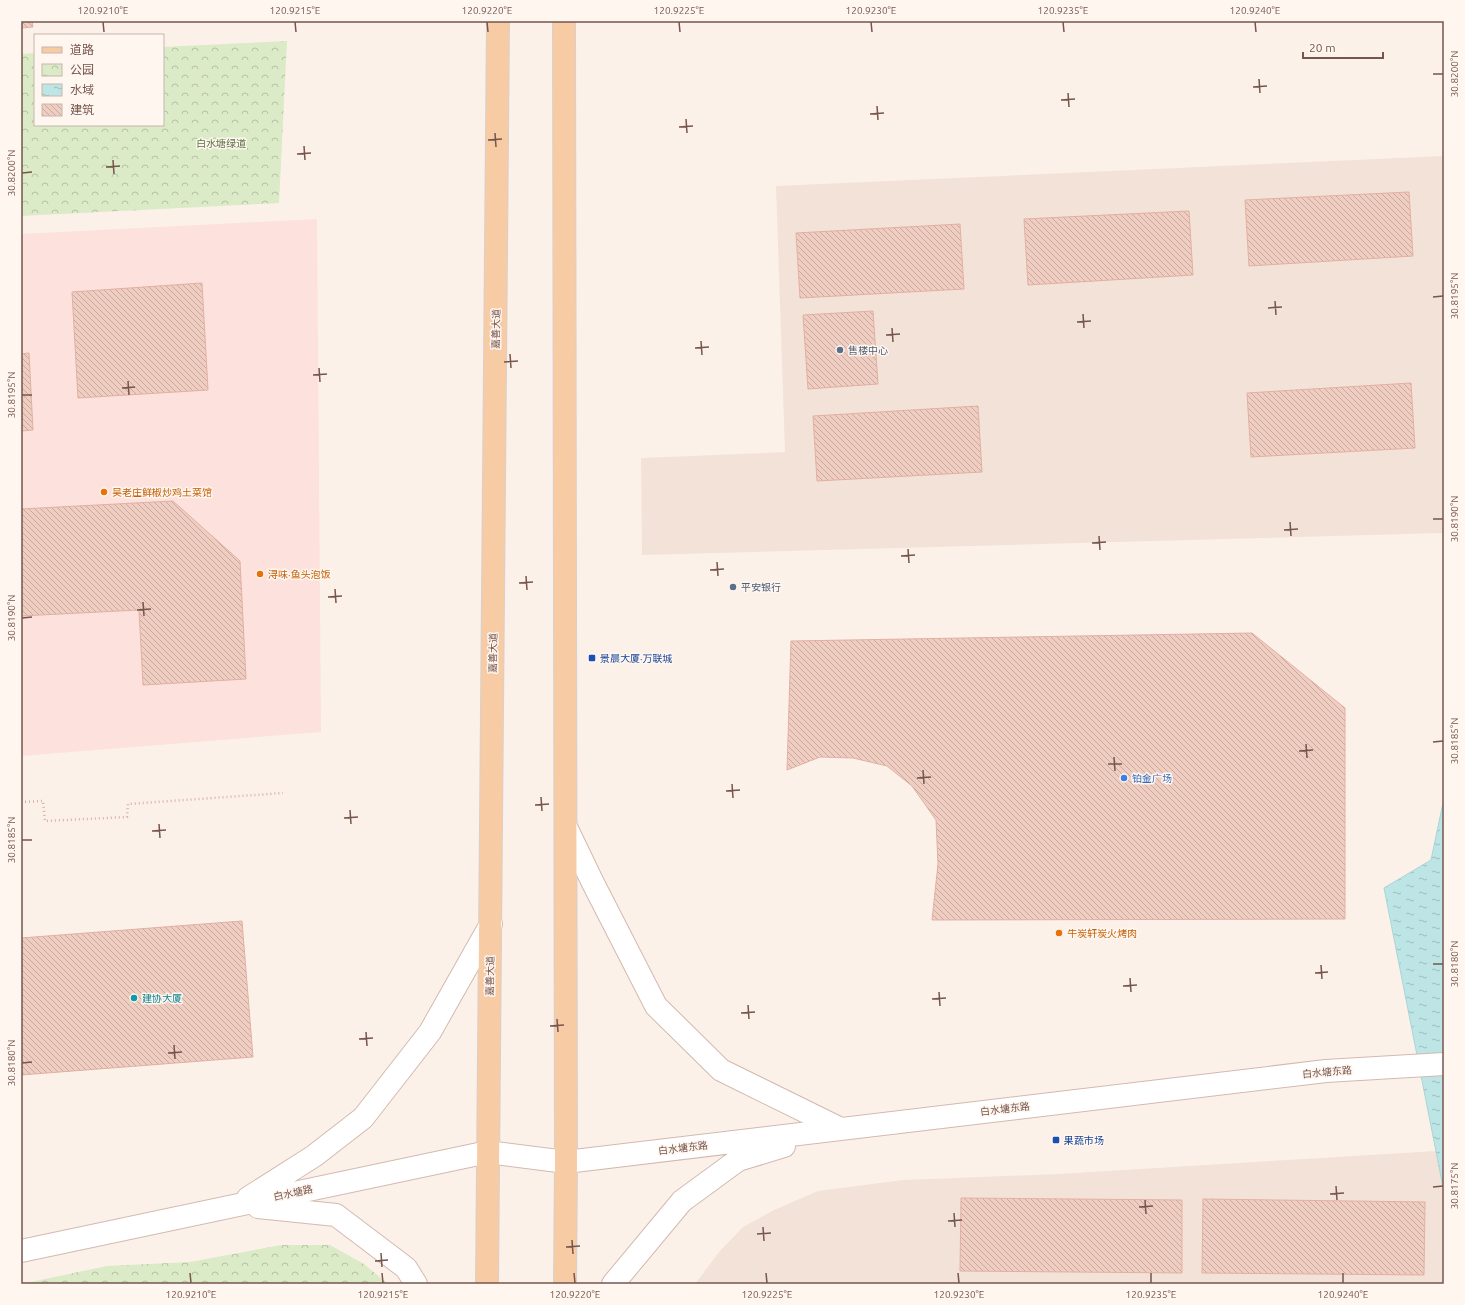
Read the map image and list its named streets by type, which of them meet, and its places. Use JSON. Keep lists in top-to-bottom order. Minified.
{"streets":{"main road":["嘉善大道"],"street":["白水塘东路","白水塘路"]},"crossings":[["嘉善大道","白水塘路"],["白水塘东路","白水塘路"]],"parks":["白水塘绿道"],"places":{"other":["售楼中心","吴老庄鲜椒炒鸡土菜馆","浔味·鱼头泡饭","平安银行","铂金广场","牛炭轩炭火烤肉","建协大厦"],"transit":["景晨大厦·万联城","果蔬市场"]},"legend":["道路","公园","水域","建筑"],"scale_bar":"20 m","coordinates":["120.9210°E","120.9215°E","120.9220°E","120.9225°E","120.9230°E","120.9235°E","120.9240°E","30.8200°N","30.8195°N","30.8190°N","30.8185°N","30.8180°N","30.8175°N"]}
